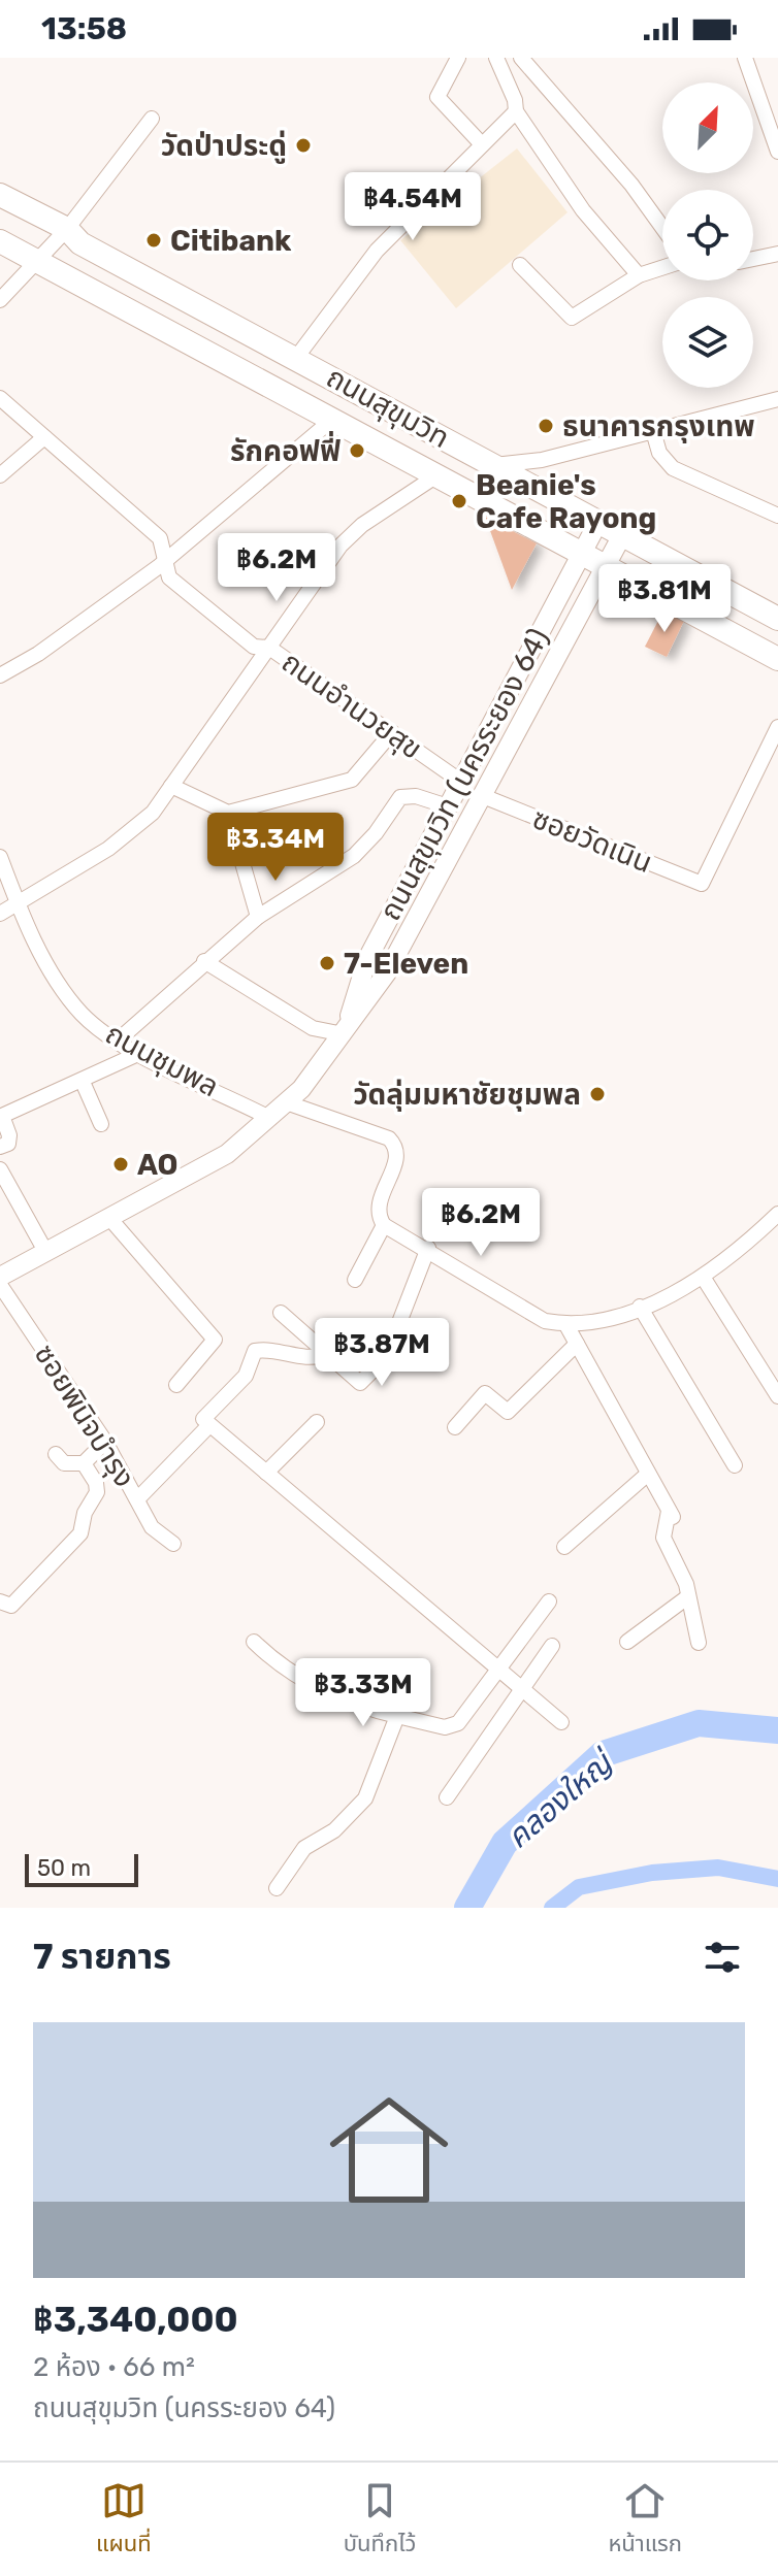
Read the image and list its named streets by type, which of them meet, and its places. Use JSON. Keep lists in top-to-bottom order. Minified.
{"streets":{"main road":["ถนนสุขุมวิท"],"street":["ถนนอำนวยสุข","ถนนสุขุมวิท (นครระยอง 64)","ซอยวัดเนิน","ถนนชุมพล","ซอยพินิจบำรุง"]},"crossings":[["ถนนสุขุมวิท","ถนนสุขุมวิท (นครระยอง 64)"],["ถนนอำนวยสุข","ถนนสุขุมวิท (นครระยอง 64)"],["ถนนสุขุมวิท (นครระยอง 64)","ซอยวัดเนิน"],["ถนนสุขุมวิท (นครระยอง 64)","ถนนชุมพล"]],"water":["คลองใหญ่"],"places":["วัดป่าประดู่","Citibank","ธนาคารกรุงเทพ","รักคอฟฟี่","Beanie's Cafe Rayong","7-Eleven","วัดลุ่มมหาชัยชุมพล","AO"],"scale_bar":"50 m","north":"top right","page":{"status":"13:58","price":["฿4.54M","฿6.2M","฿3.81M","฿3.34M","฿6.2M","฿3.87M","฿3.33M"],"scale":"50 m","heading":"7 รายการ","list":[{"name":"฿3,340,000","note":"2 ห้อง · 66 m² · ถนนสุขุมวิท (นครระยอง 64)"}],"tabs":["แผนที่","บันทึกไว้","หน้าแรก"]}}
